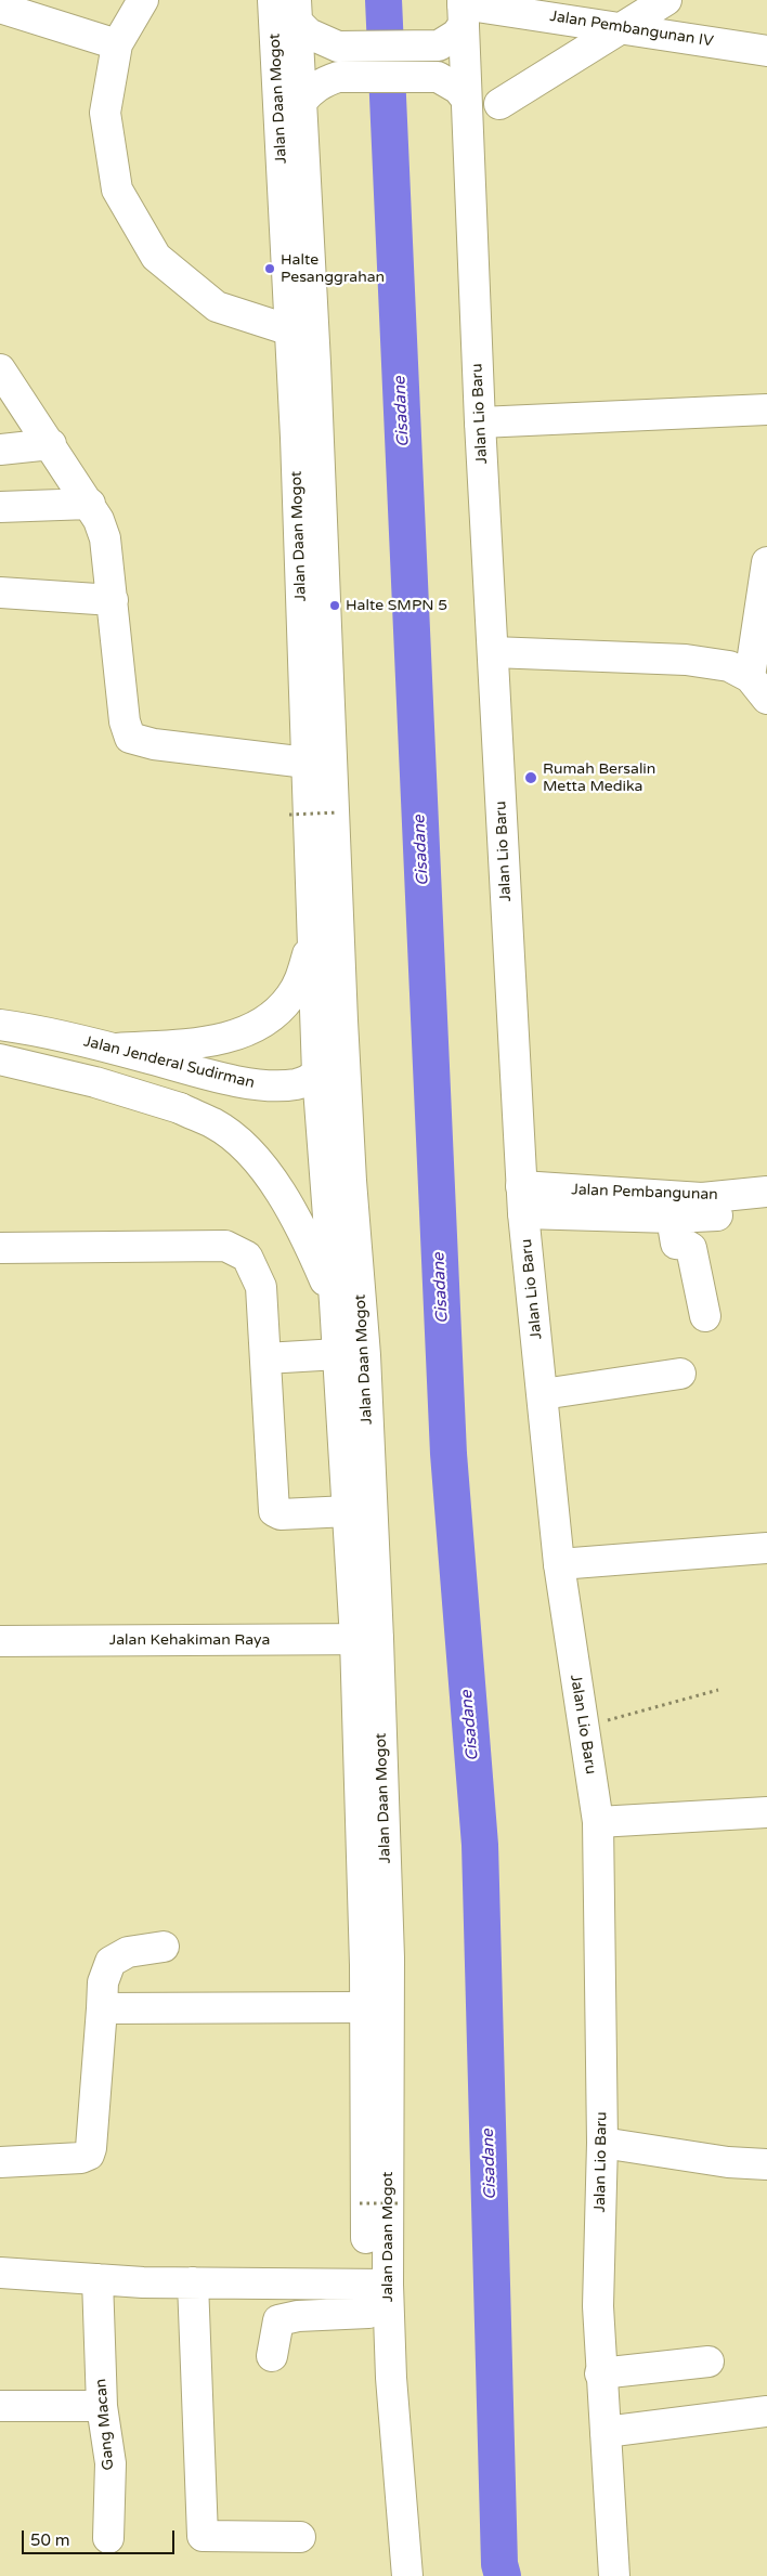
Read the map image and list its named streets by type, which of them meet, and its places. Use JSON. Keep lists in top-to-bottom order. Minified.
{"streets":{"main road":["Jalan Pembangunan IV","Jalan Daan Mogot","Jalan Lio Baru","Jalan Jenderal Sudirman","Jalan Pembangunan","Jalan Kehakiman Raya","Gang Macan"]},"crossings":[["Jalan Pembangunan IV","Jalan Lio Baru"],["Jalan Daan Mogot","Jalan Jenderal Sudirman"],["Jalan Daan Mogot","Jalan Kehakiman Raya"],["Jalan Lio Baru","Jalan Pembangunan"]],"water":["Cisadane"],"places":["Halte Pesanggrahan","Halte SMPN 5","Rumah Bersalin Metta Medika"],"scale_bar":"50 m"}
